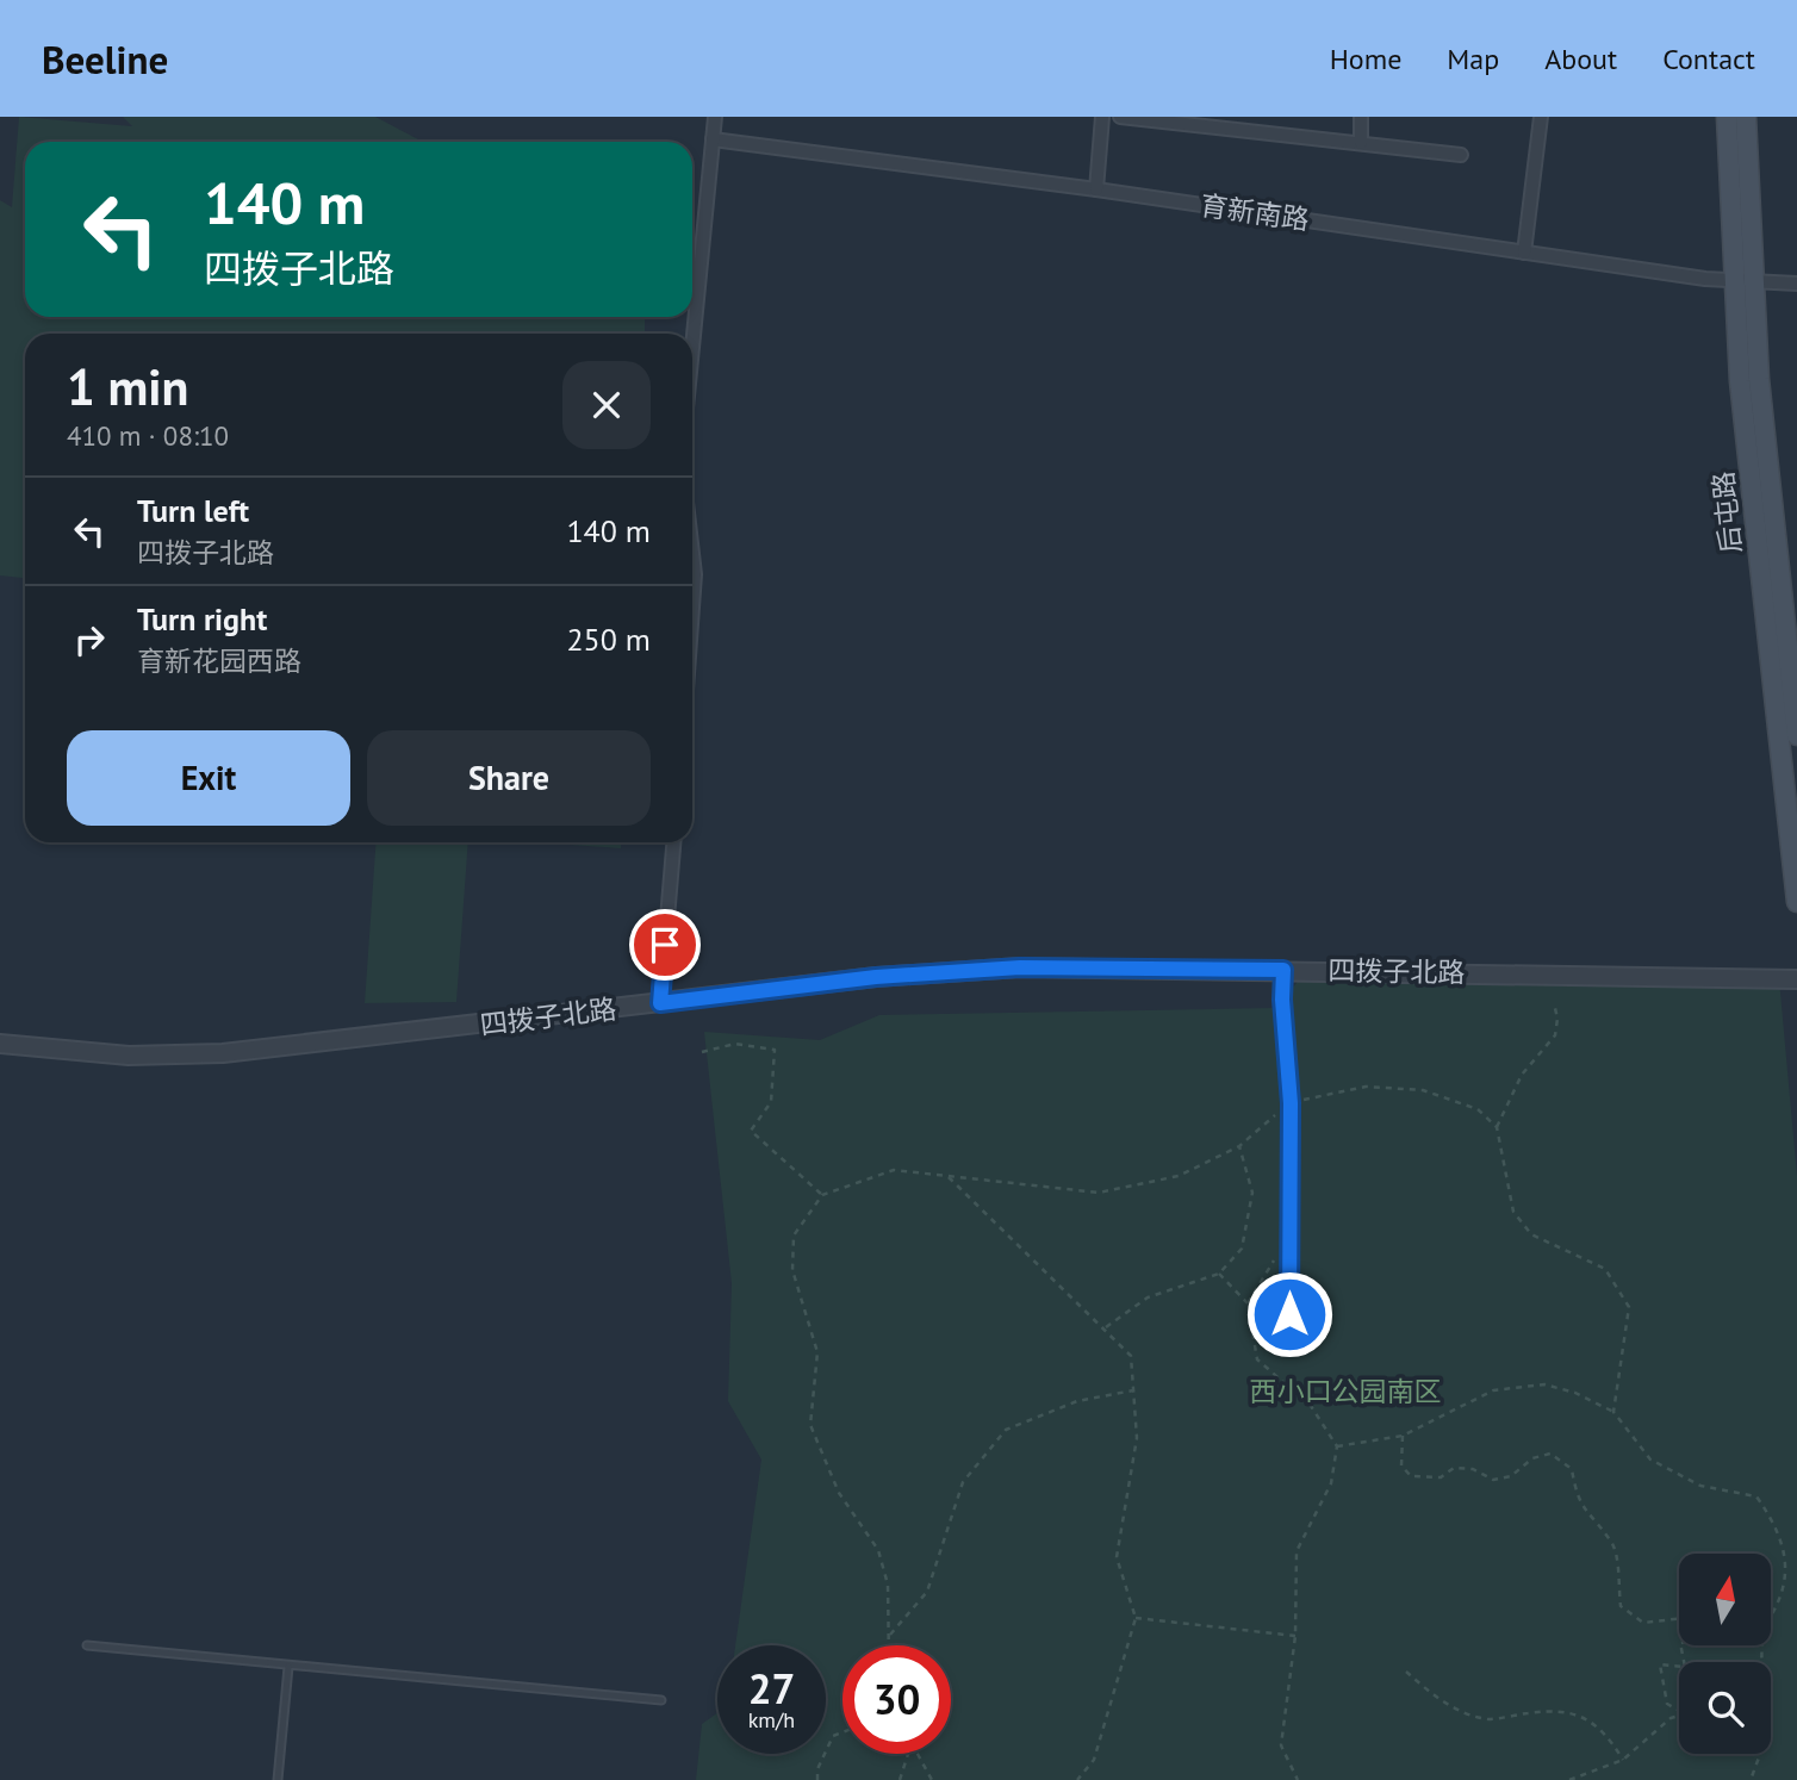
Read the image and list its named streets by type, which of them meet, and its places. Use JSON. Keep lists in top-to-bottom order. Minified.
{"streets":{"main road":["后屯路"],"street":["育新南路","四拨子北路"]},"crossings":[["育新南路","后屯路"]],"parks":["西小口公园南区"],"north":"top","page":{"header":"Beeline","nav":["Home","Map","About","Contact"],"turn":["140 m","四拨子北路"],"heading":["1 min","410 m · 08:10"],"list":[{"name":"Turn left","note":"四拨子北路","value":"140 m"},{"name":"Turn right","note":"育新花园西路","value":"250 m"}],"buttons":["Exit","Share"],"speed":"27 km/h","limit":"30"}}
